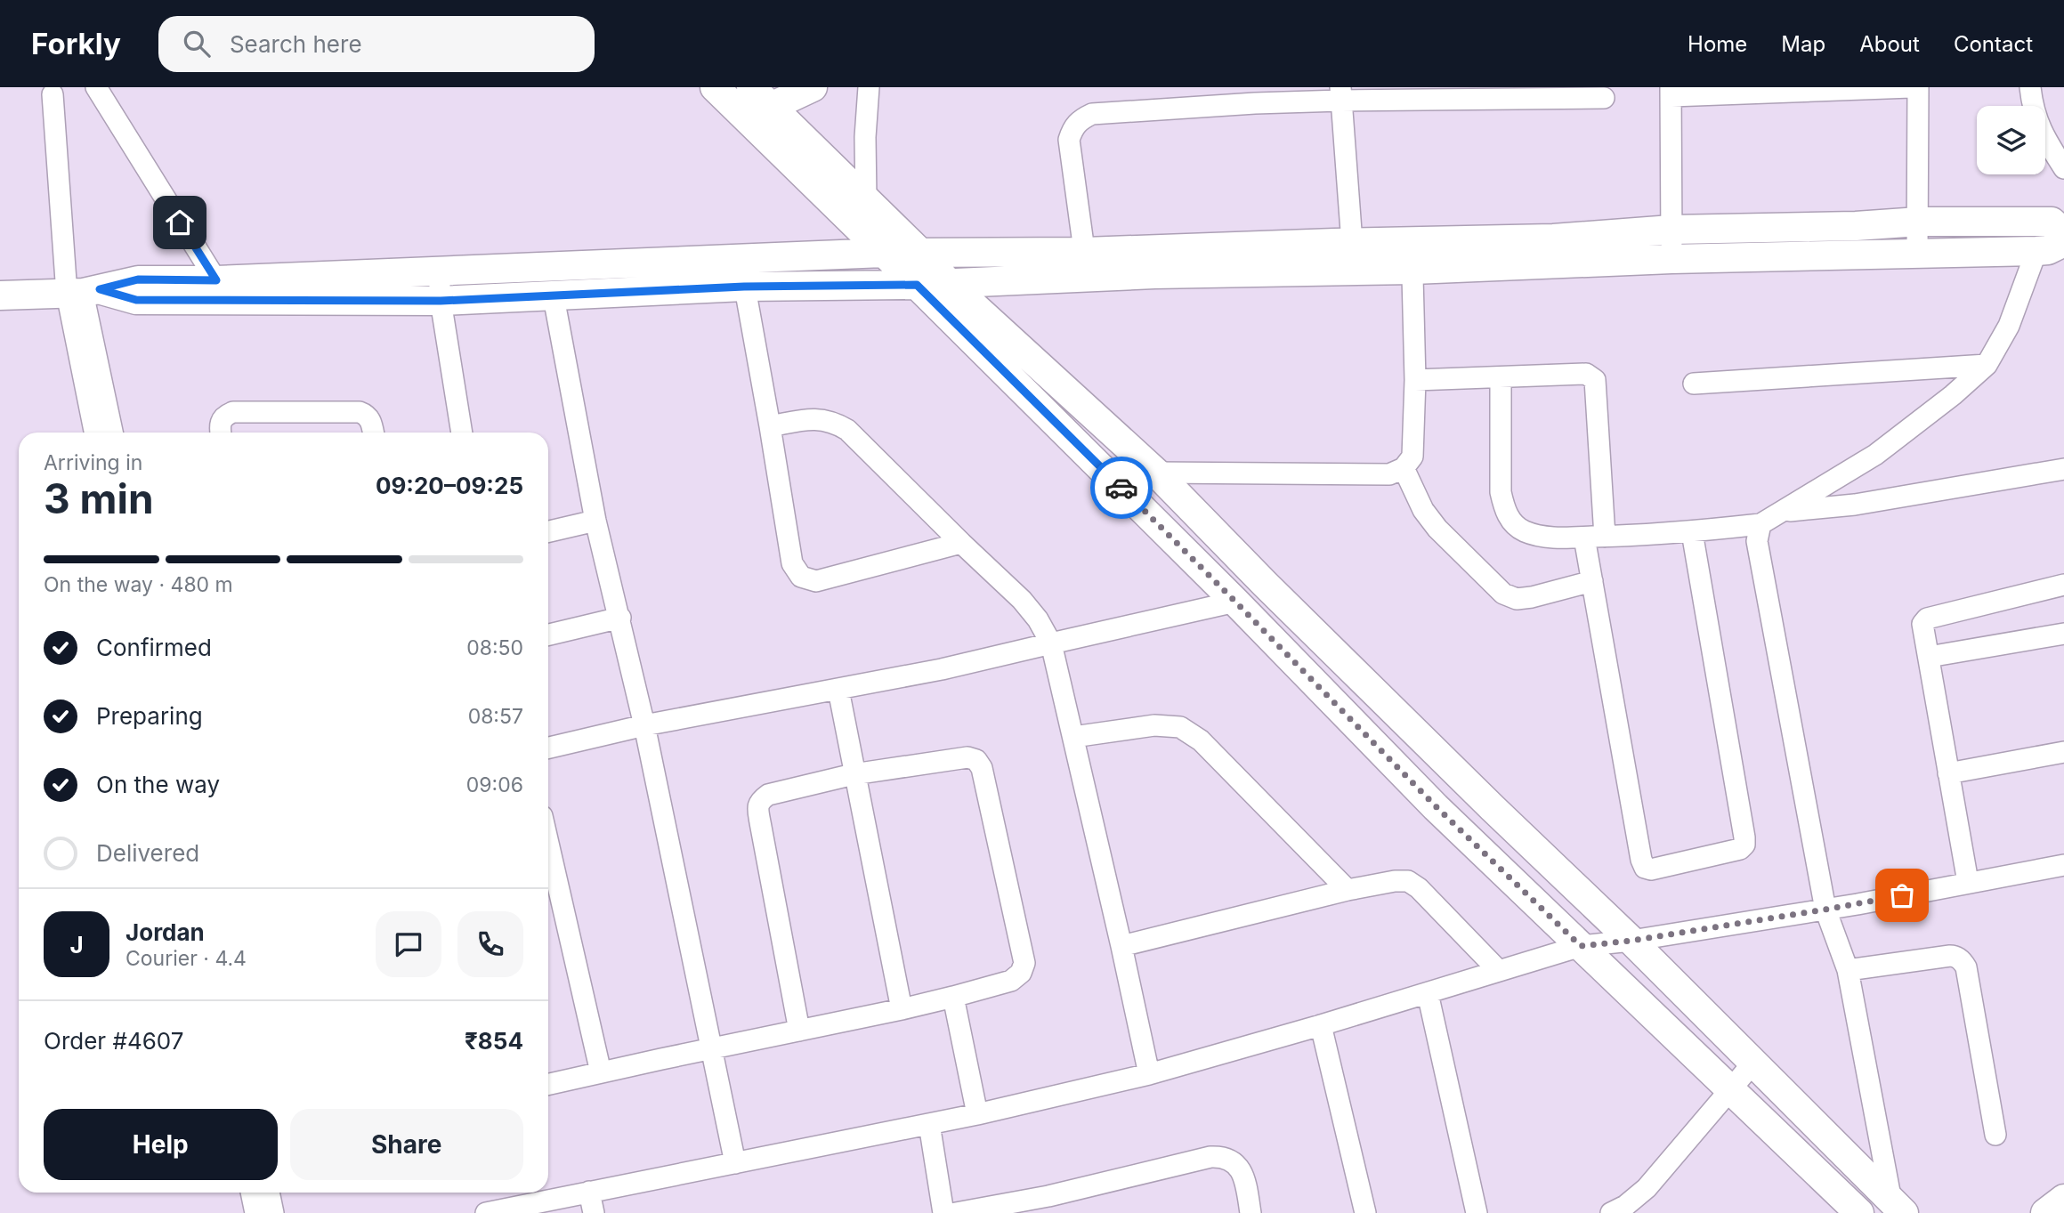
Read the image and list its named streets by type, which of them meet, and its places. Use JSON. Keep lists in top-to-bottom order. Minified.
{"page":{"header":"Forkly","search":"Search here","nav":["Home","Map","About","Contact"],"heading":["3 min","Arriving in","09:20–09:25"],"panel":["Jordan","Courier · 4.4","Order #4607","₹854"],"bar":"On the way · 480 m","list":[["Confirmed","08:50"],["Preparing","08:57"],["On the way","09:06"],"Delivered"],"round":"J","buttons":["Help","Share"]}}
